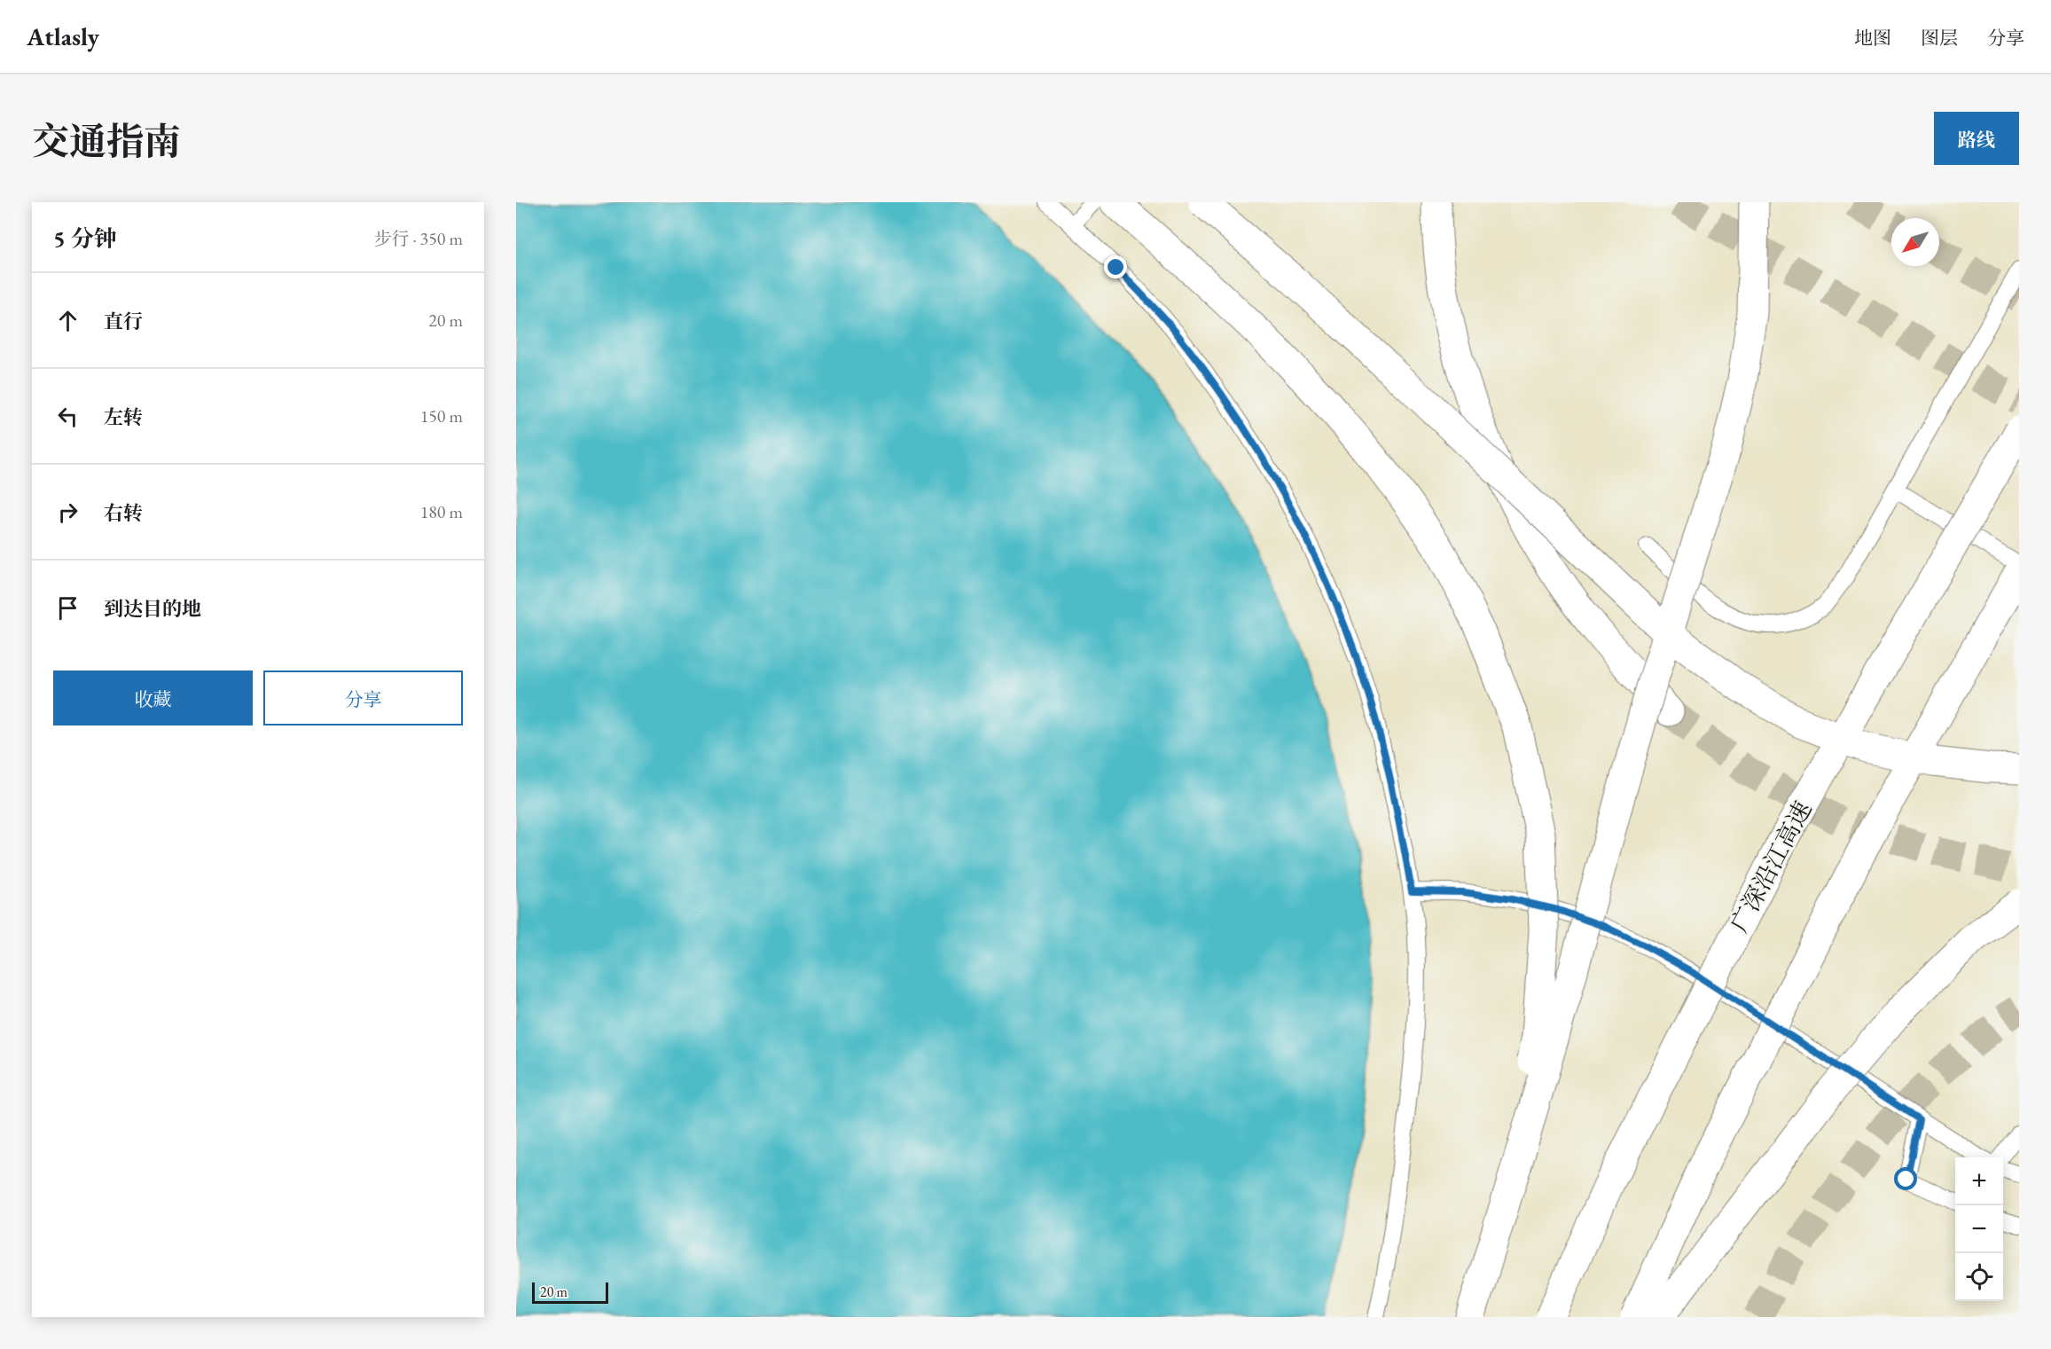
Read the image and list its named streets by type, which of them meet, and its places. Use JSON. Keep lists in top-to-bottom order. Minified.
{"streets":{"highway":["广深沿江高速"]},"scale_bar":"20 m","north":"bottom left","page":{"header":"Atlasly","nav":["地图","图层","分享"],"title":"交通指南","buttons":["路线",["收藏","分享"]],"heading":["5 分钟","步行 · 350 m"],"list":[["直行","20 m"],["左转","150 m"],["右转","180 m"],"到达目的地"],"map_buttons":["+","−"],"scale":"20 m"}}
